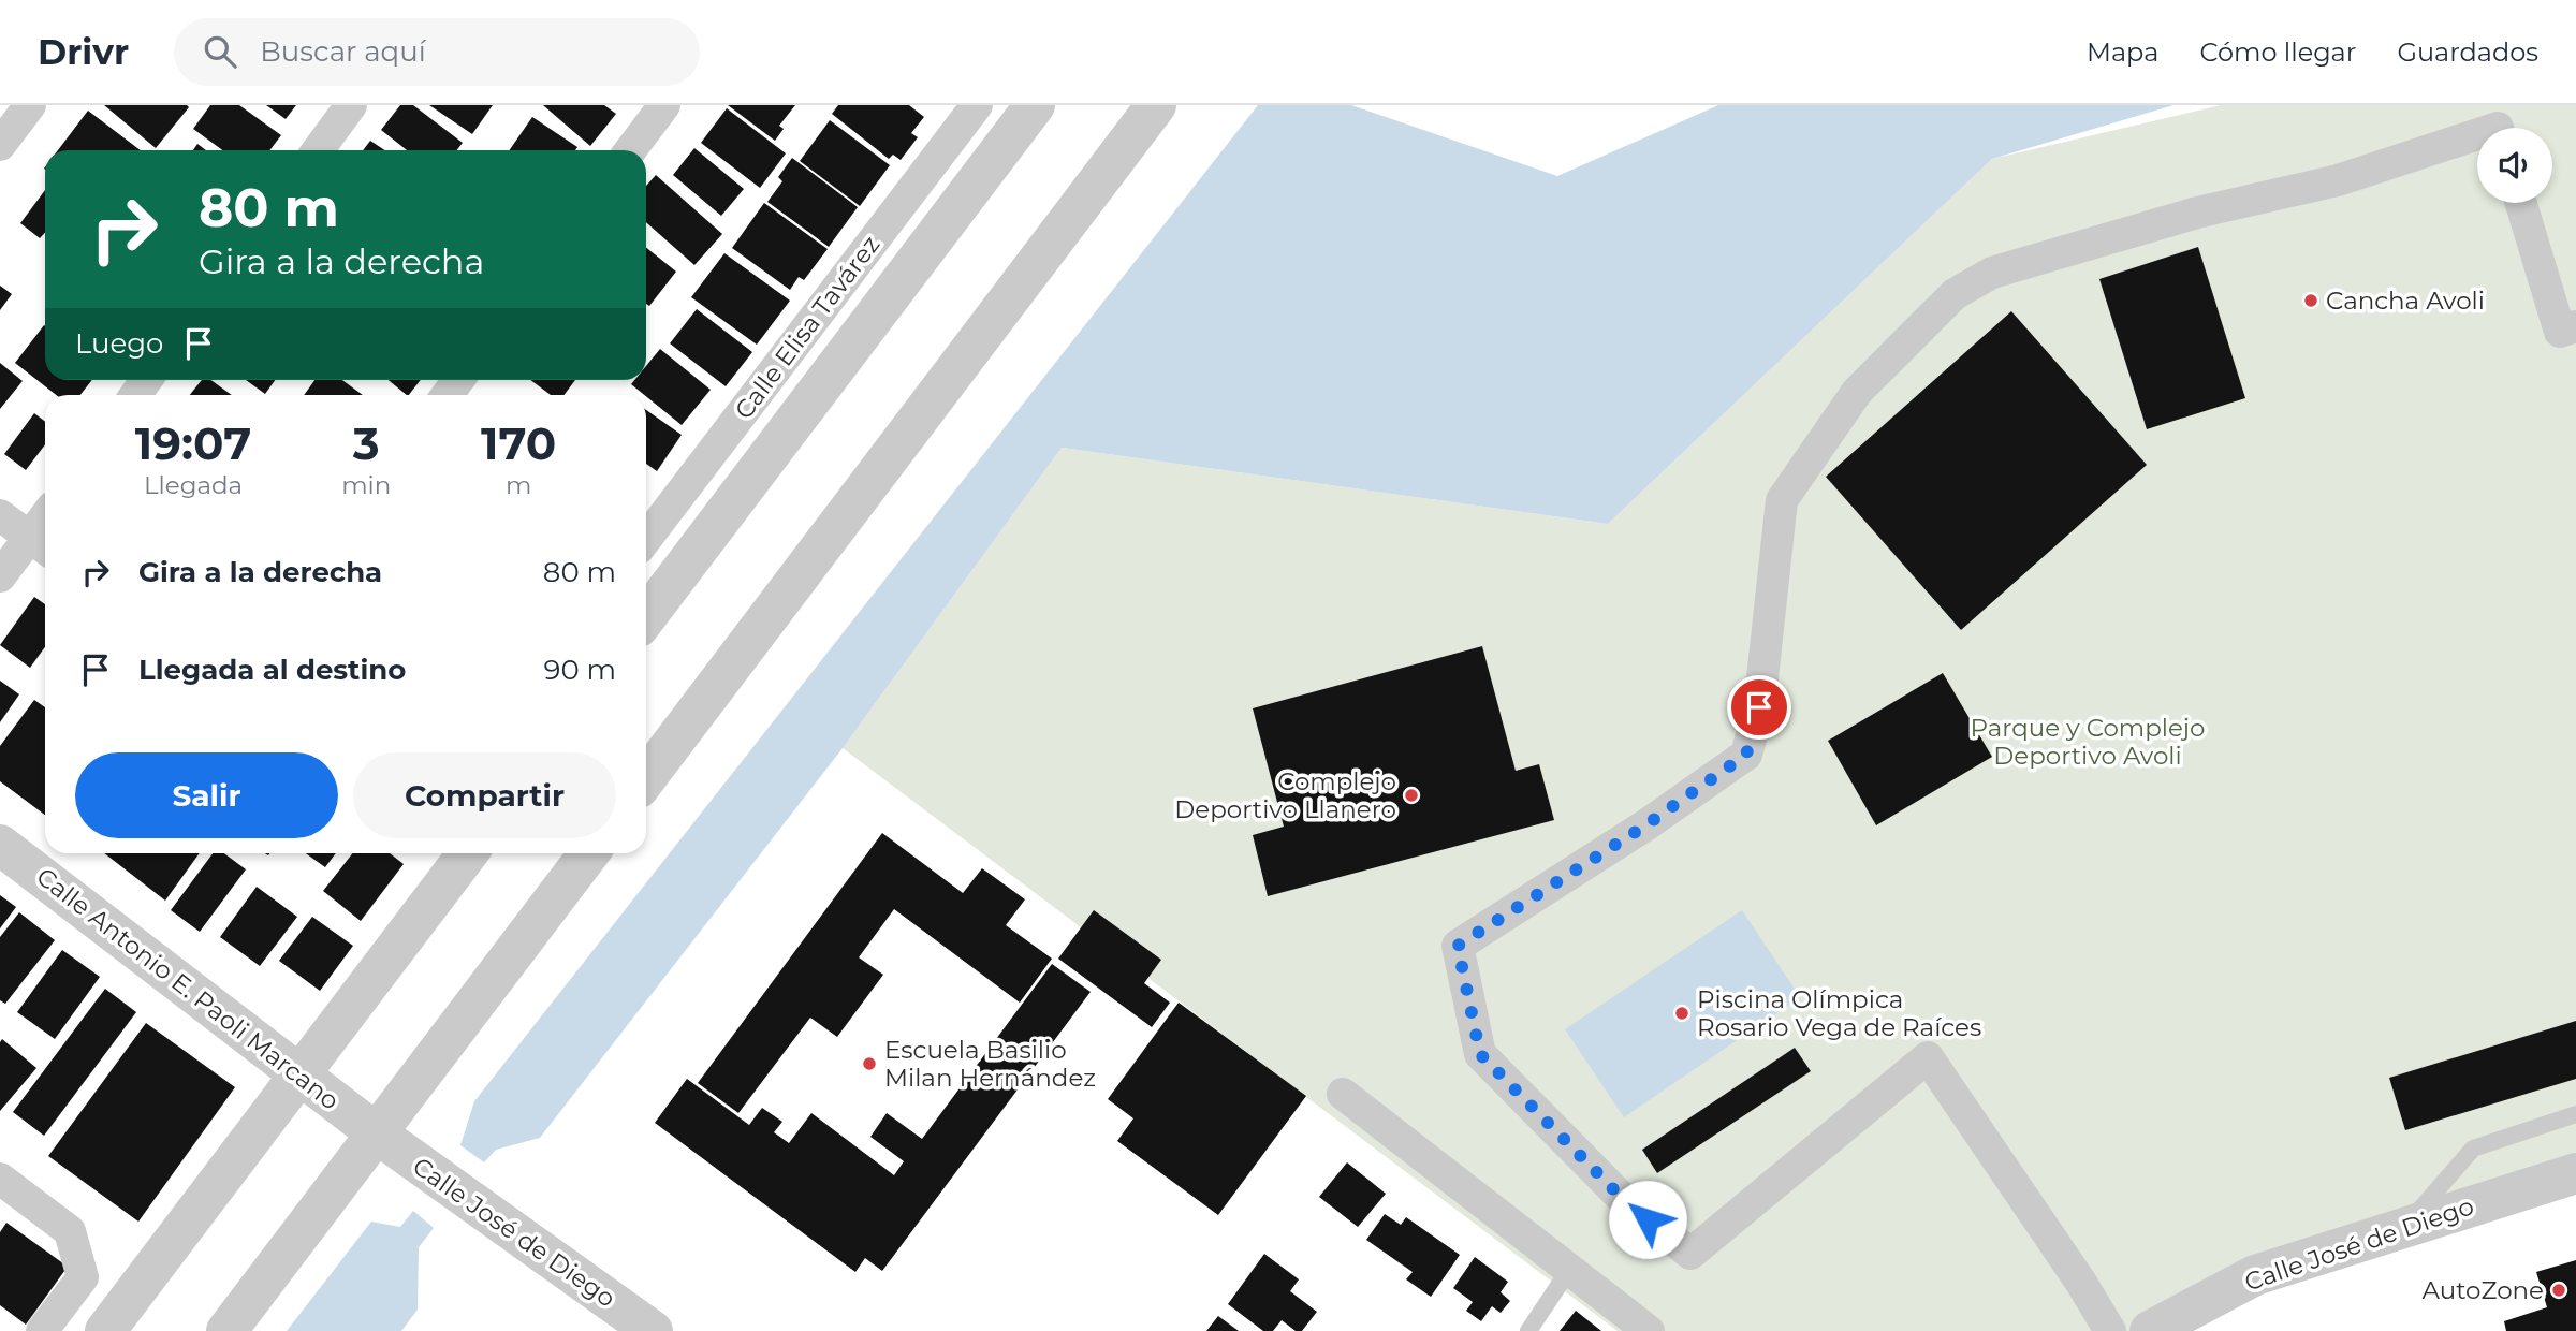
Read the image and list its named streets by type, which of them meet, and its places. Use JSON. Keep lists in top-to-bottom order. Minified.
{"streets":{"street":["Calle Elisa Tavárez","Calle Antonio E. Paoli Marcano","Calle José de Diego"]},"crossings":[["Calle Antonio E. Paoli Marcano","Calle José de Diego"]],"parks":["Parque y Complejo Deportivo Avoli"],"places":["Cancha Avoli","Complejo Deportivo Llanero","Piscina Olímpica Rosario Vega de Raíces","Escuela Basilio Milan Hernández","AutoZone"],"page":{"header":"Drivr","search":"Buscar aquí","nav":["Mapa","Cómo llegar","Guardados"],"turn":["80 m","Gira a la derecha"],"then":"Luego","eta":["19:07","Llegada","3","min","170","m"],"list":[{"name":"Gira a la derecha","value":"80 m"},{"name":"Llegada al destino","value":"90 m"}],"buttons":["Salir","Compartir"]}}
